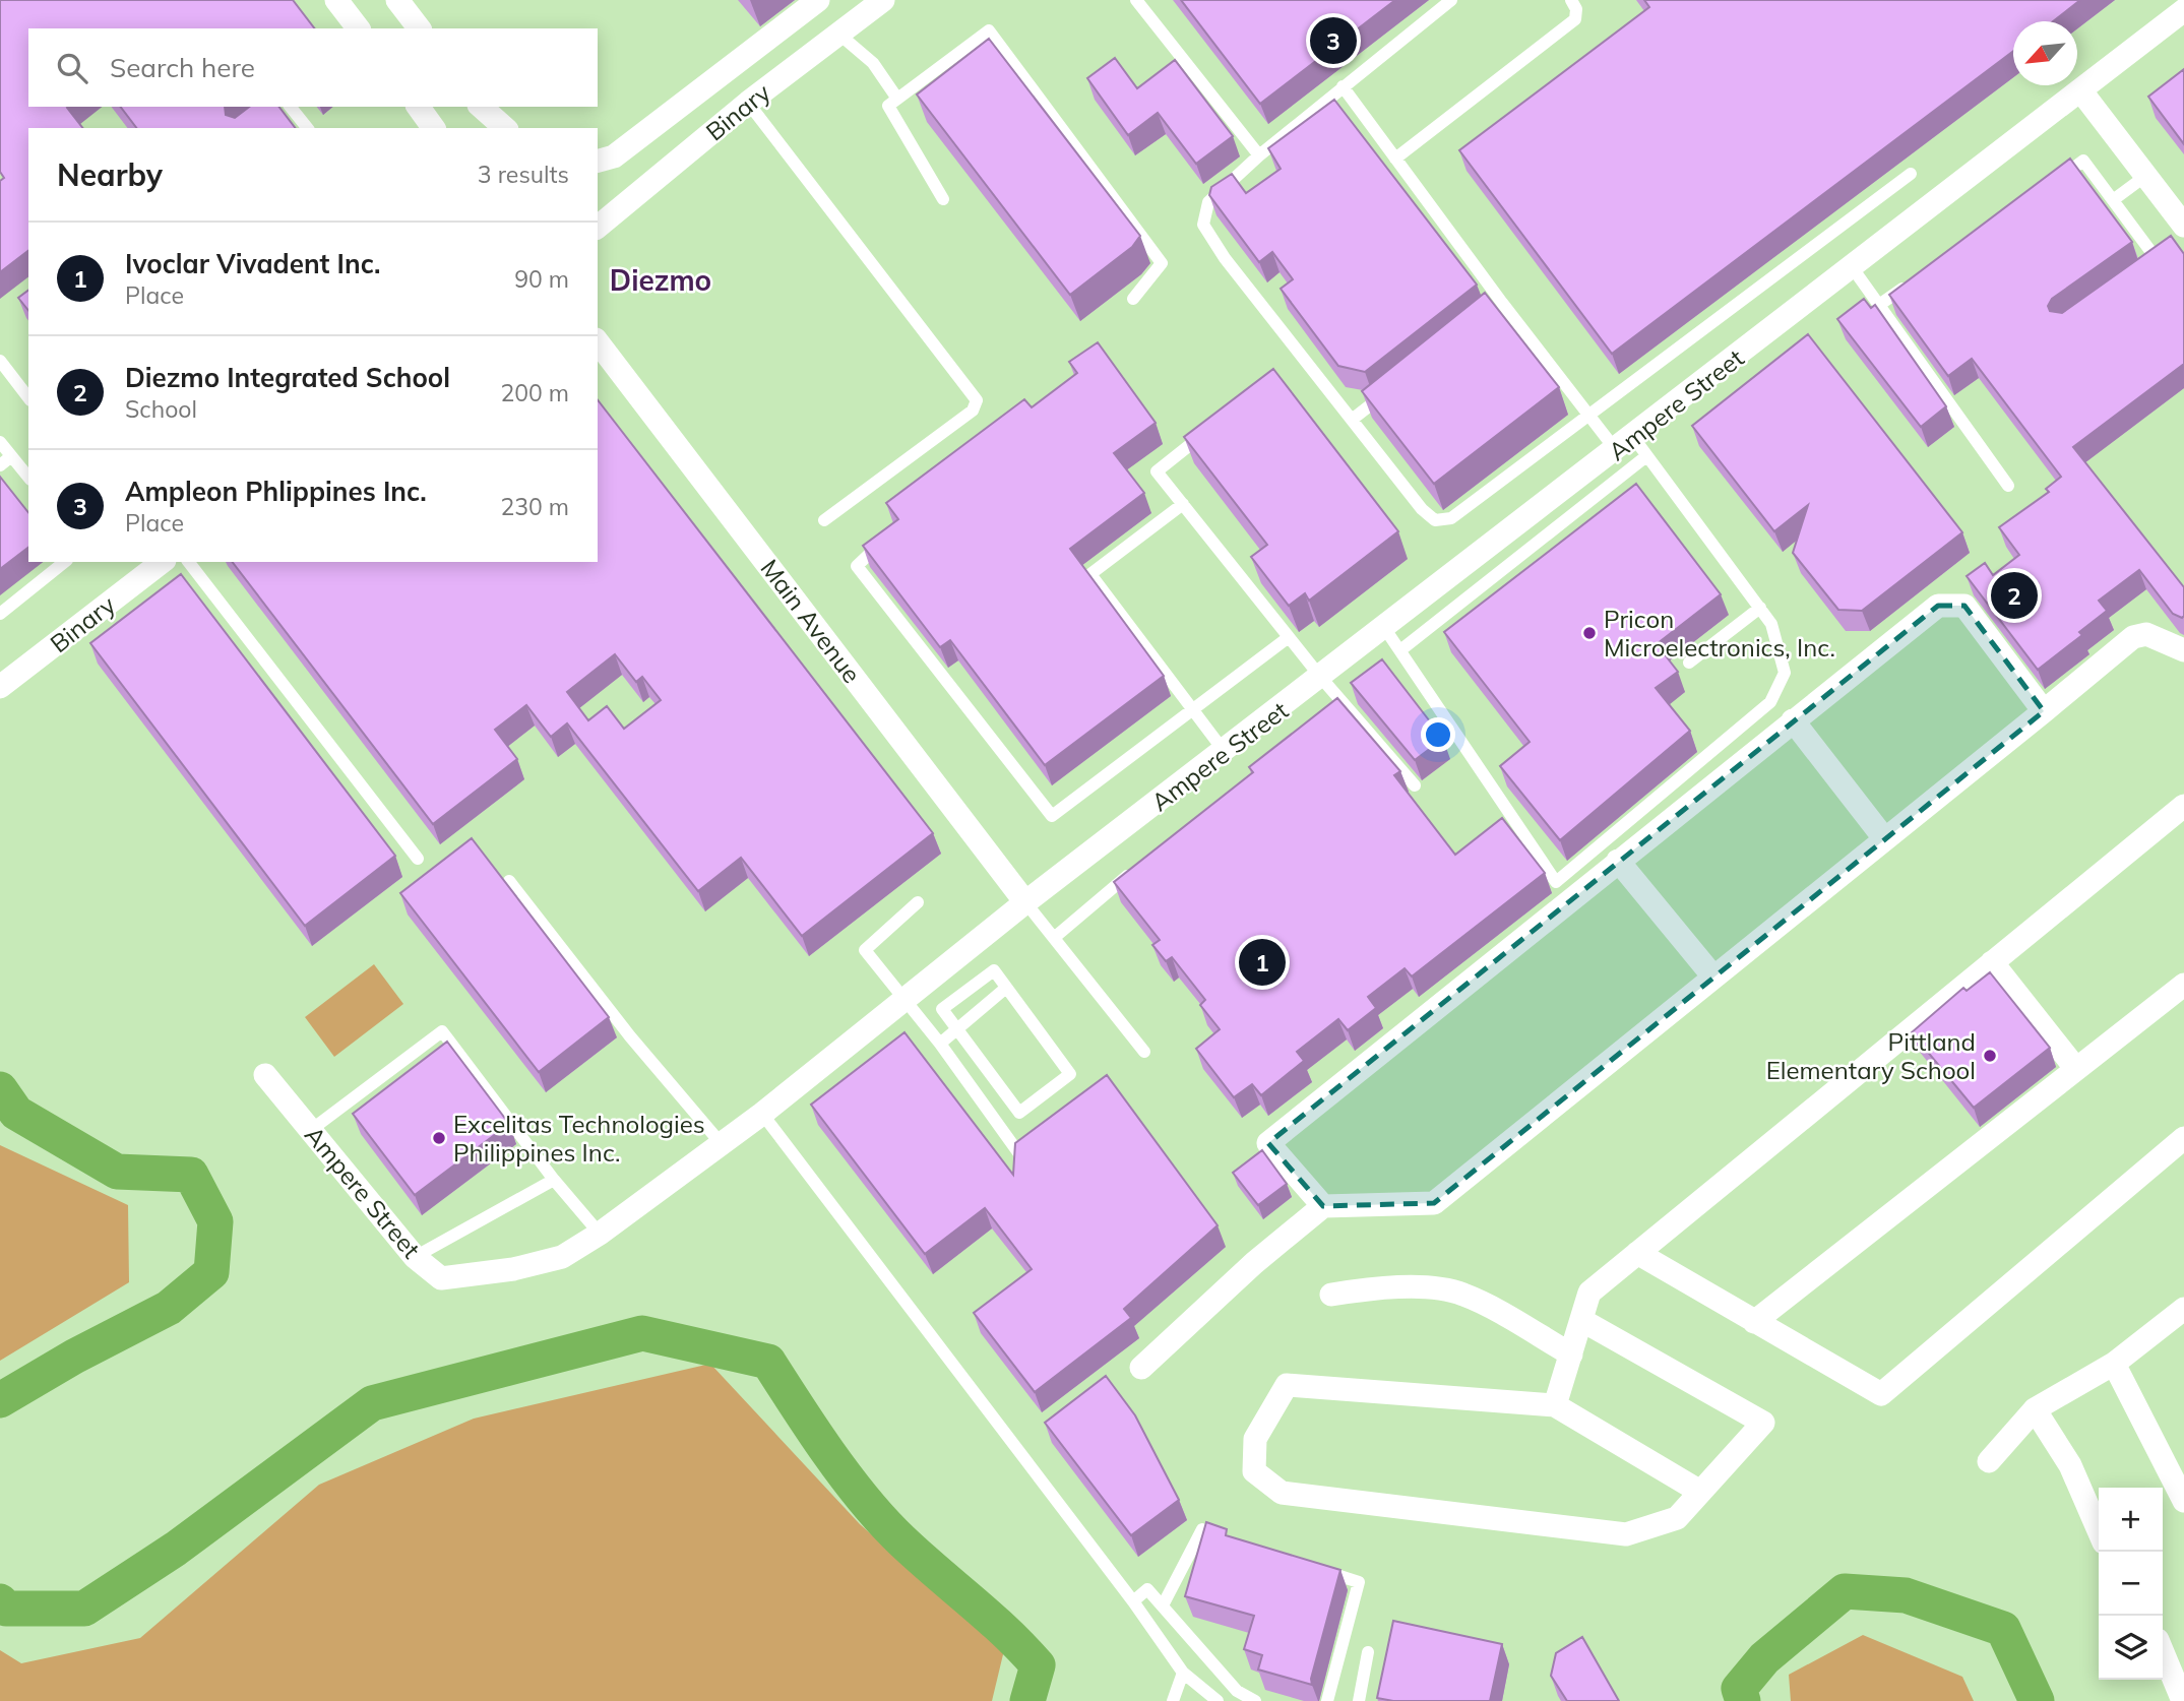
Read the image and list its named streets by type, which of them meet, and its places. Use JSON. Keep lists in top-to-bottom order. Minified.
{"streets":{"street":["Binary","Ampere Street","Main Avenue"]},"crossings":[["Ampere Street","Main Avenue"]],"districts":["Diezmo"],"places":["Pricon Microelectronics, Inc.","Pittland Elementary School","Excelitas Technologies Philippines Inc."],"north":"bottom left","page":{"pins":["3","2","1"],"search":"Search here","heading":["Nearby","3 results"],"list":[{"mark":"1","name":"Ivoclar Vivadent Inc.","note":"Place","value":"90 m"},{"mark":"2","name":"Diezmo Integrated School","note":"School","value":"200 m"},{"mark":"3","name":"Ampleon Phlippines Inc.","note":"Place","value":"230 m"}],"map_buttons":["+","−"]}}
